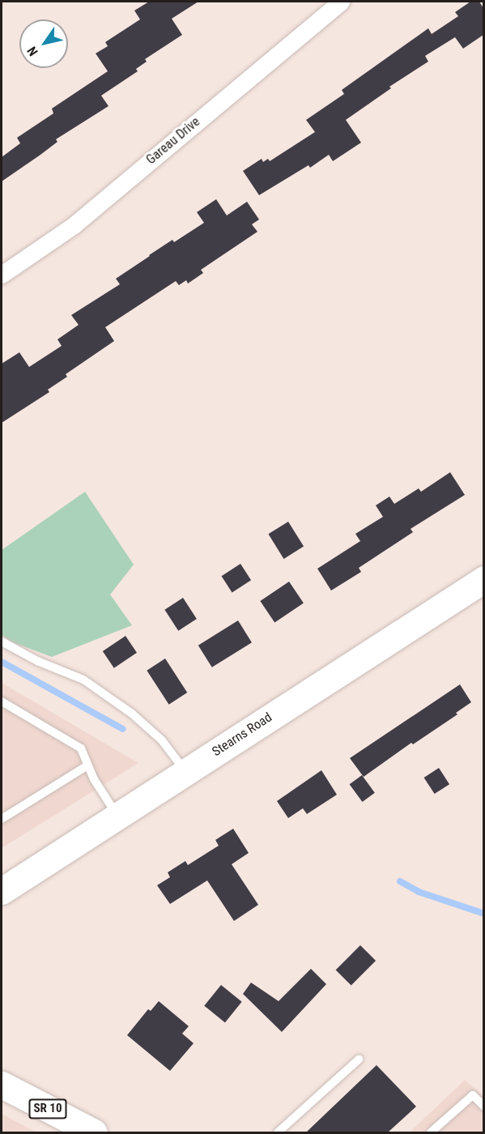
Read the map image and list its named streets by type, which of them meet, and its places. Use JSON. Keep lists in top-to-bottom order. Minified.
{"streets":{"main road":["Stearns Road","SR 10"],"street":["Gareau Drive"]},"north":"bottom left"}
